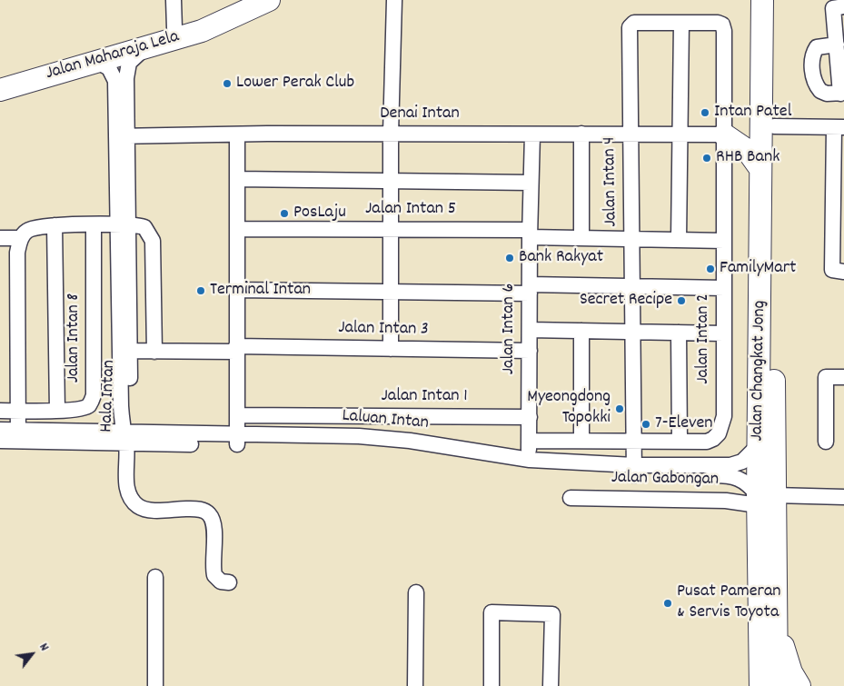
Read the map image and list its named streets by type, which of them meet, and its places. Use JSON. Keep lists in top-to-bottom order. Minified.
{"streets":{"highway":["Jalan Maharaja Lela","Jalan Changkat Jong"],"street":["Denai Intan","Jalan Intan 4","Jalan Intan 5","Jalan Intan 6","Jalan Intan 3","Jalan Intan 8","Jalan Intan 2","Hala Intan","Jalan Intan 1","Laluan Intan","Jalan Gabongan"]},"crossings":[["Jalan Maharaja Lela","Hala Intan"],["Denai Intan","Jalan Intan 4"],["Denai Intan","Jalan Intan 6"],["Denai Intan","Jalan Intan 2"],["Denai Intan","Hala Intan"],["Jalan Intan 4","Jalan Intan 5"],["Jalan Intan 4","Jalan Intan 2"],["Jalan Intan 4","Laluan Intan"],["Jalan Intan 5","Jalan Intan 6"],["Jalan Intan 5","Jalan Intan 2"],["Jalan Intan 6","Jalan Intan 3"],["Jalan Intan 6","Jalan Intan 2"],["Jalan Intan 6","Jalan Intan 1"],["Jalan Intan 6","Laluan Intan"],["Jalan Intan 3","Hala Intan"],["Jalan Changkat Jong","Laluan Intan"],["Jalan Changkat Jong","Jalan Gabongan"],["Hala Intan","Laluan Intan"],["Laluan Intan","Jalan Gabongan"]],"places":["Lower Perak Club","Intan Patel","RHB Bank","PosLaju","Bank Rakyat","FamilyMart","Terminal Intan","Secret Recipe","Myeongdong Topokki","7-Eleven","Pusat Pameran & Servis Toyota"],"north":"top right"}
